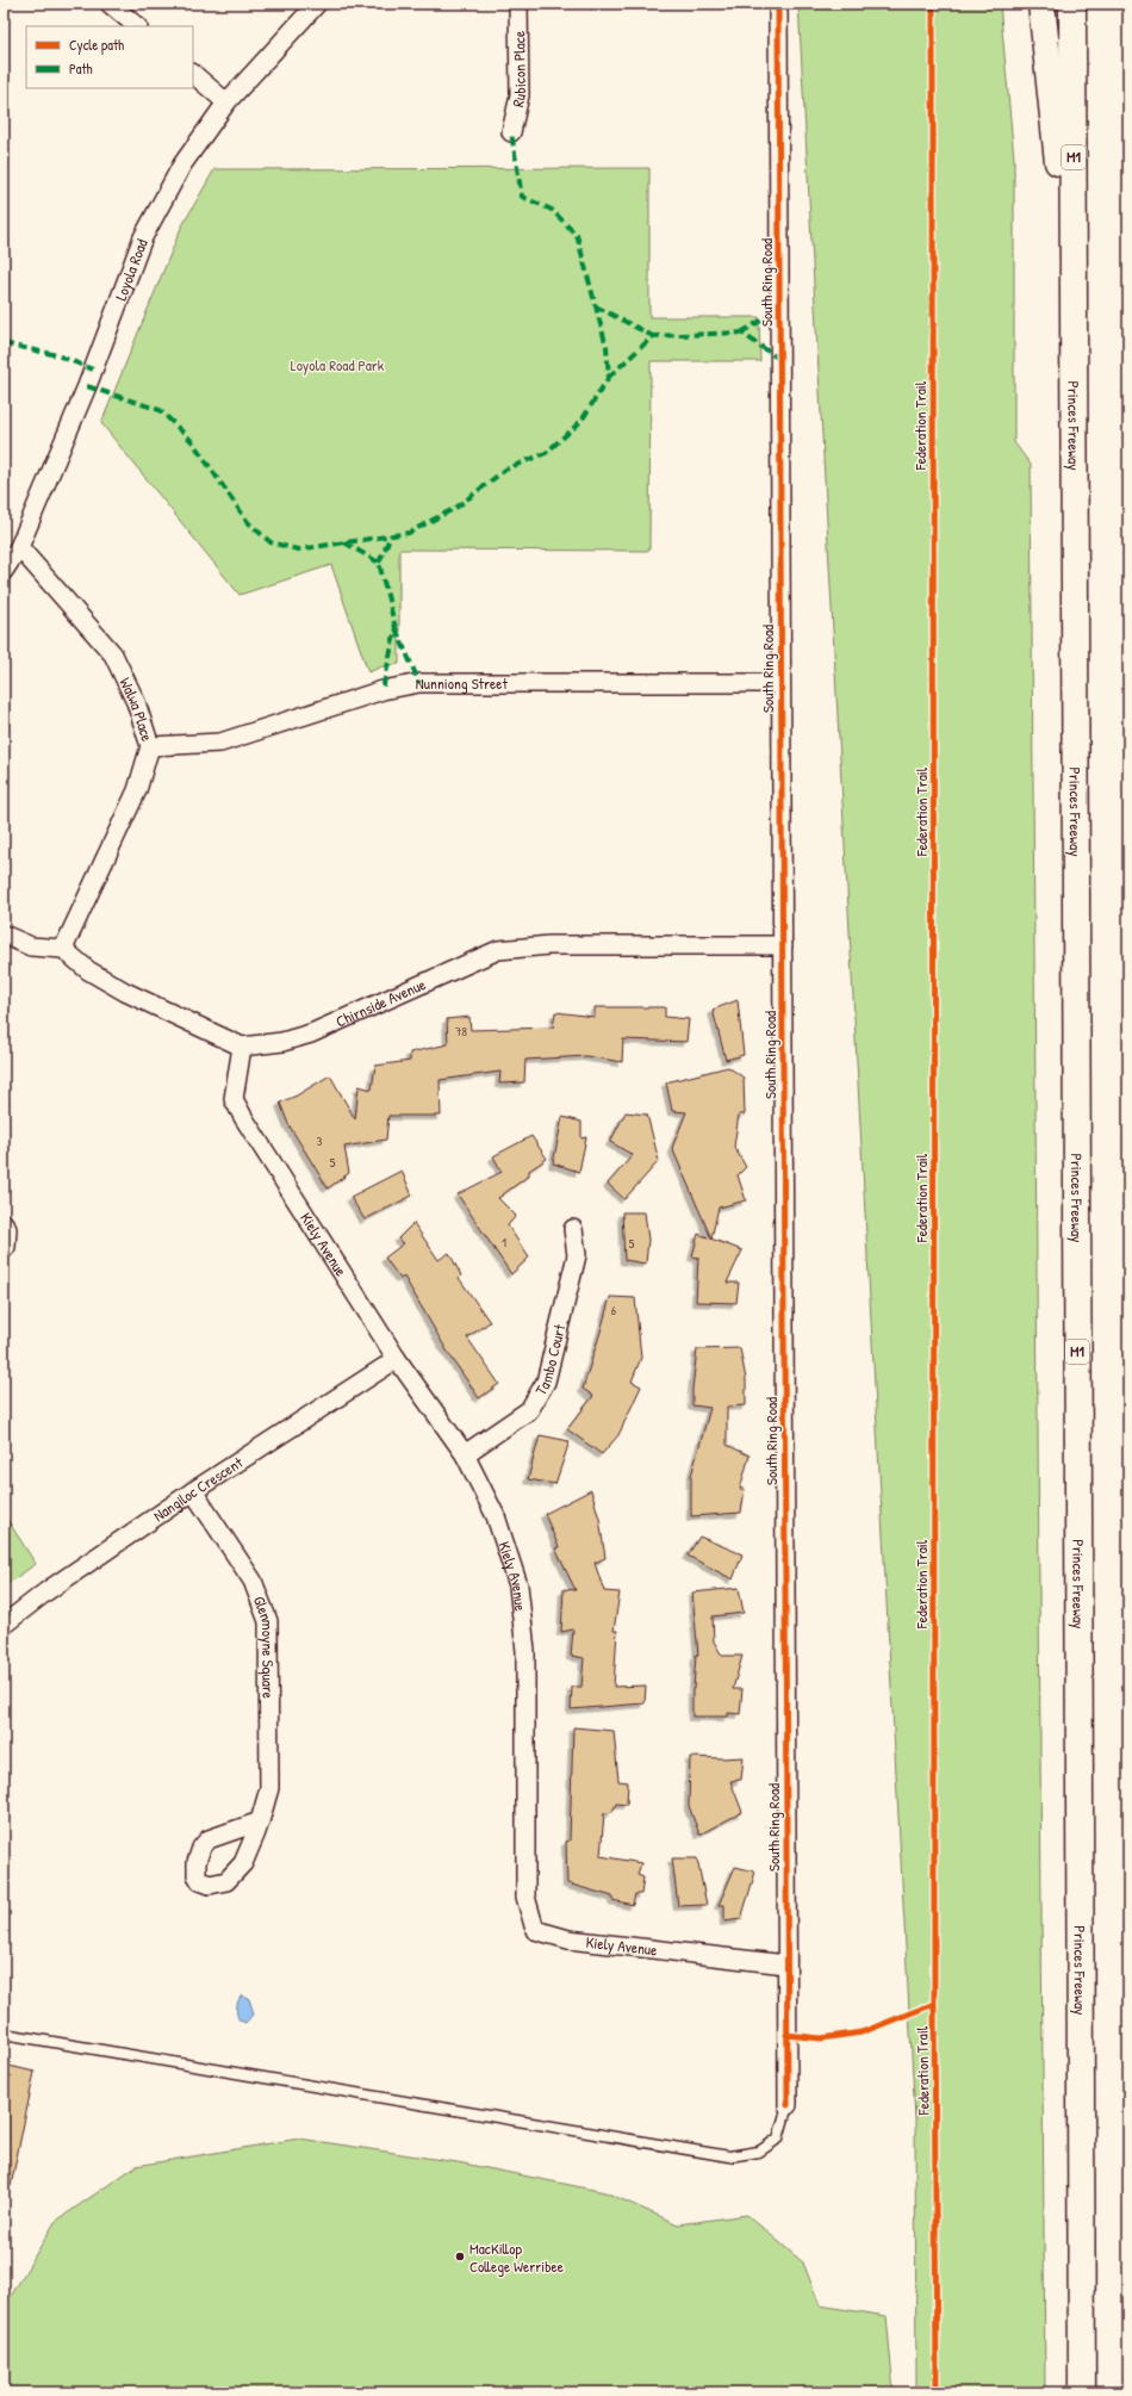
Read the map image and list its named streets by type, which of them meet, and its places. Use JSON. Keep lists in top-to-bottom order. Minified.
{"streets":{"highway":["M1","Princes Freeway"],"street":["Rubicon Place","Loyola Road","South Ring Road","Nunniong Street","Walwa Place","Chirnside Avenue","Kiely Avenue","Tambo Court","Nangiloc Crescent","Glenmoyne Square"],"cycle path":["Federation Trail"]},"crossings":[["Loyola Road","Walwa Place"],["South Ring Road","Nunniong Street"],["South Ring Road","Chirnside Avenue"],["South Ring Road","Kiely Avenue"],["Nunniong Street","Walwa Place"],["Chirnside Avenue","Kiely Avenue"],["Kiely Avenue","Tambo Court"],["Kiely Avenue","Nangiloc Crescent"],["Nangiloc Crescent","Glenmoyne Square"]],"parks":["Loyola Road Park"],"places":["MacKillop College Werribee"],"house_numbers":["78","3","5","1","5","6"],"legend":["Cycle path","Path"]}
